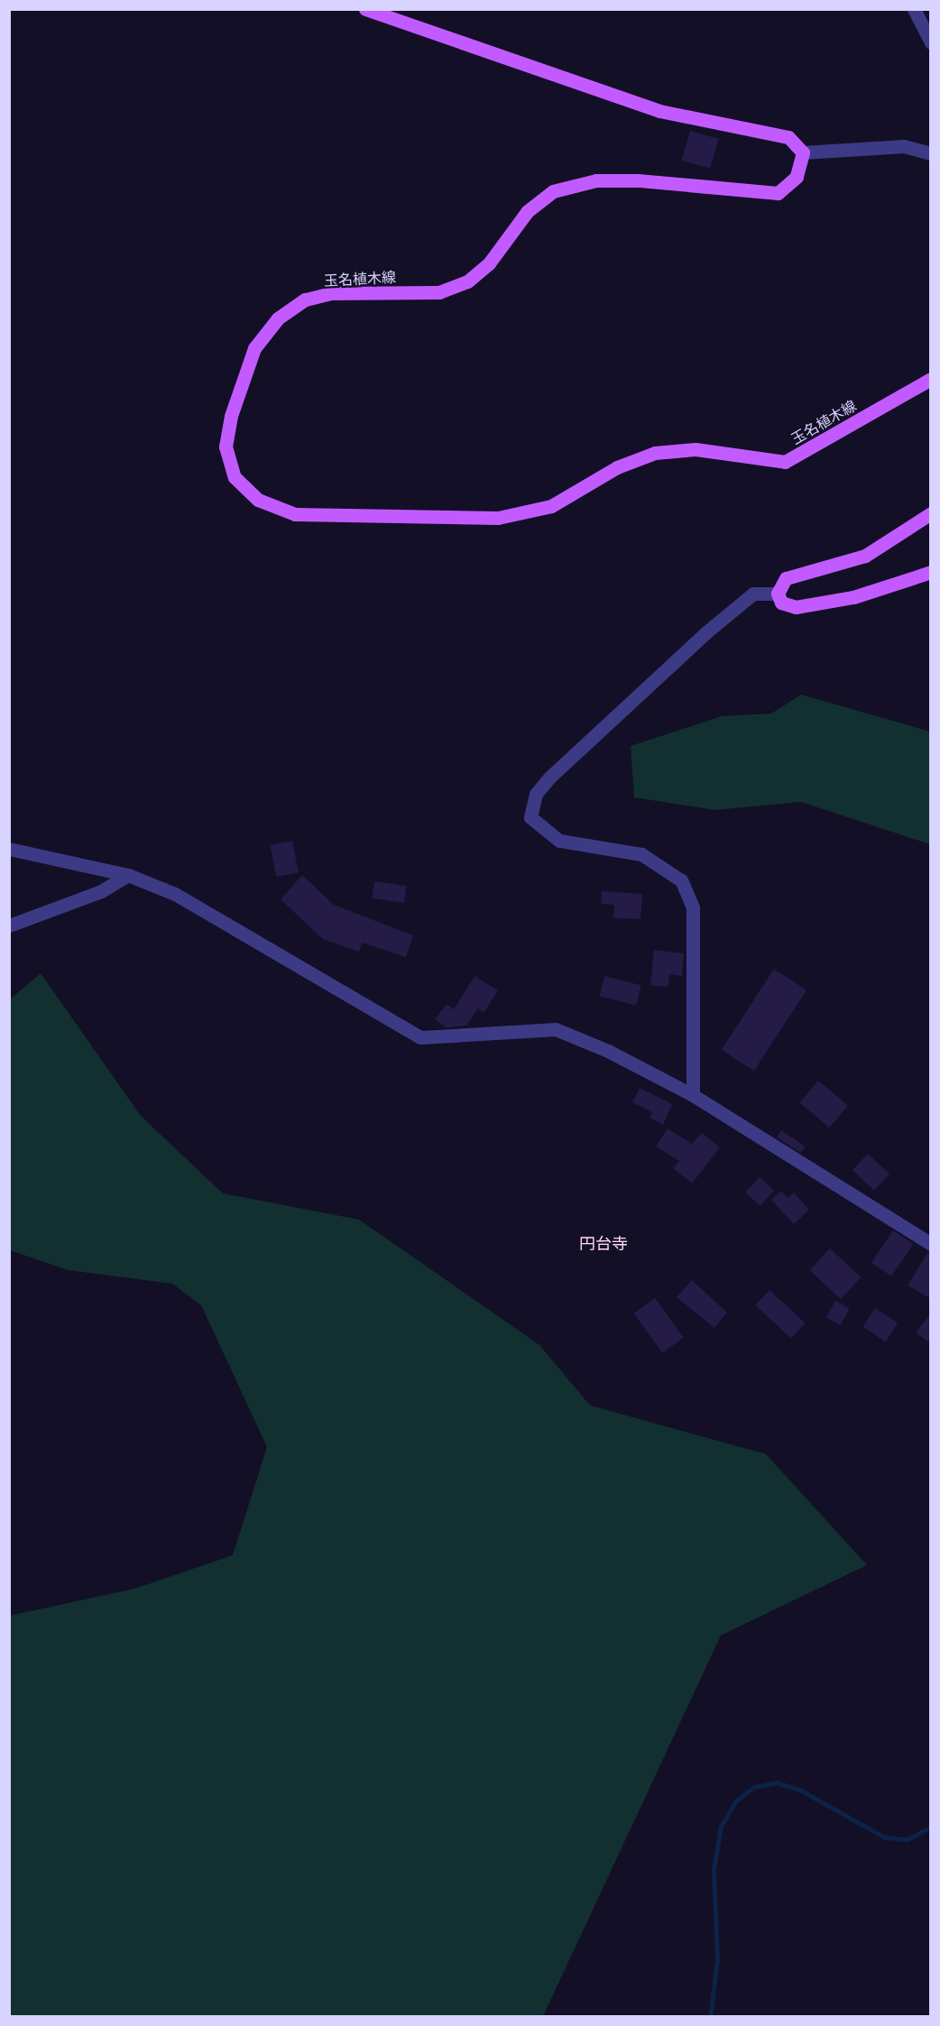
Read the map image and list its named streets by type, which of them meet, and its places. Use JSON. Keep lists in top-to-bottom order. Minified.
{"streets":{"main road":["玉名植木線"]},"districts":["円台寺"]}
